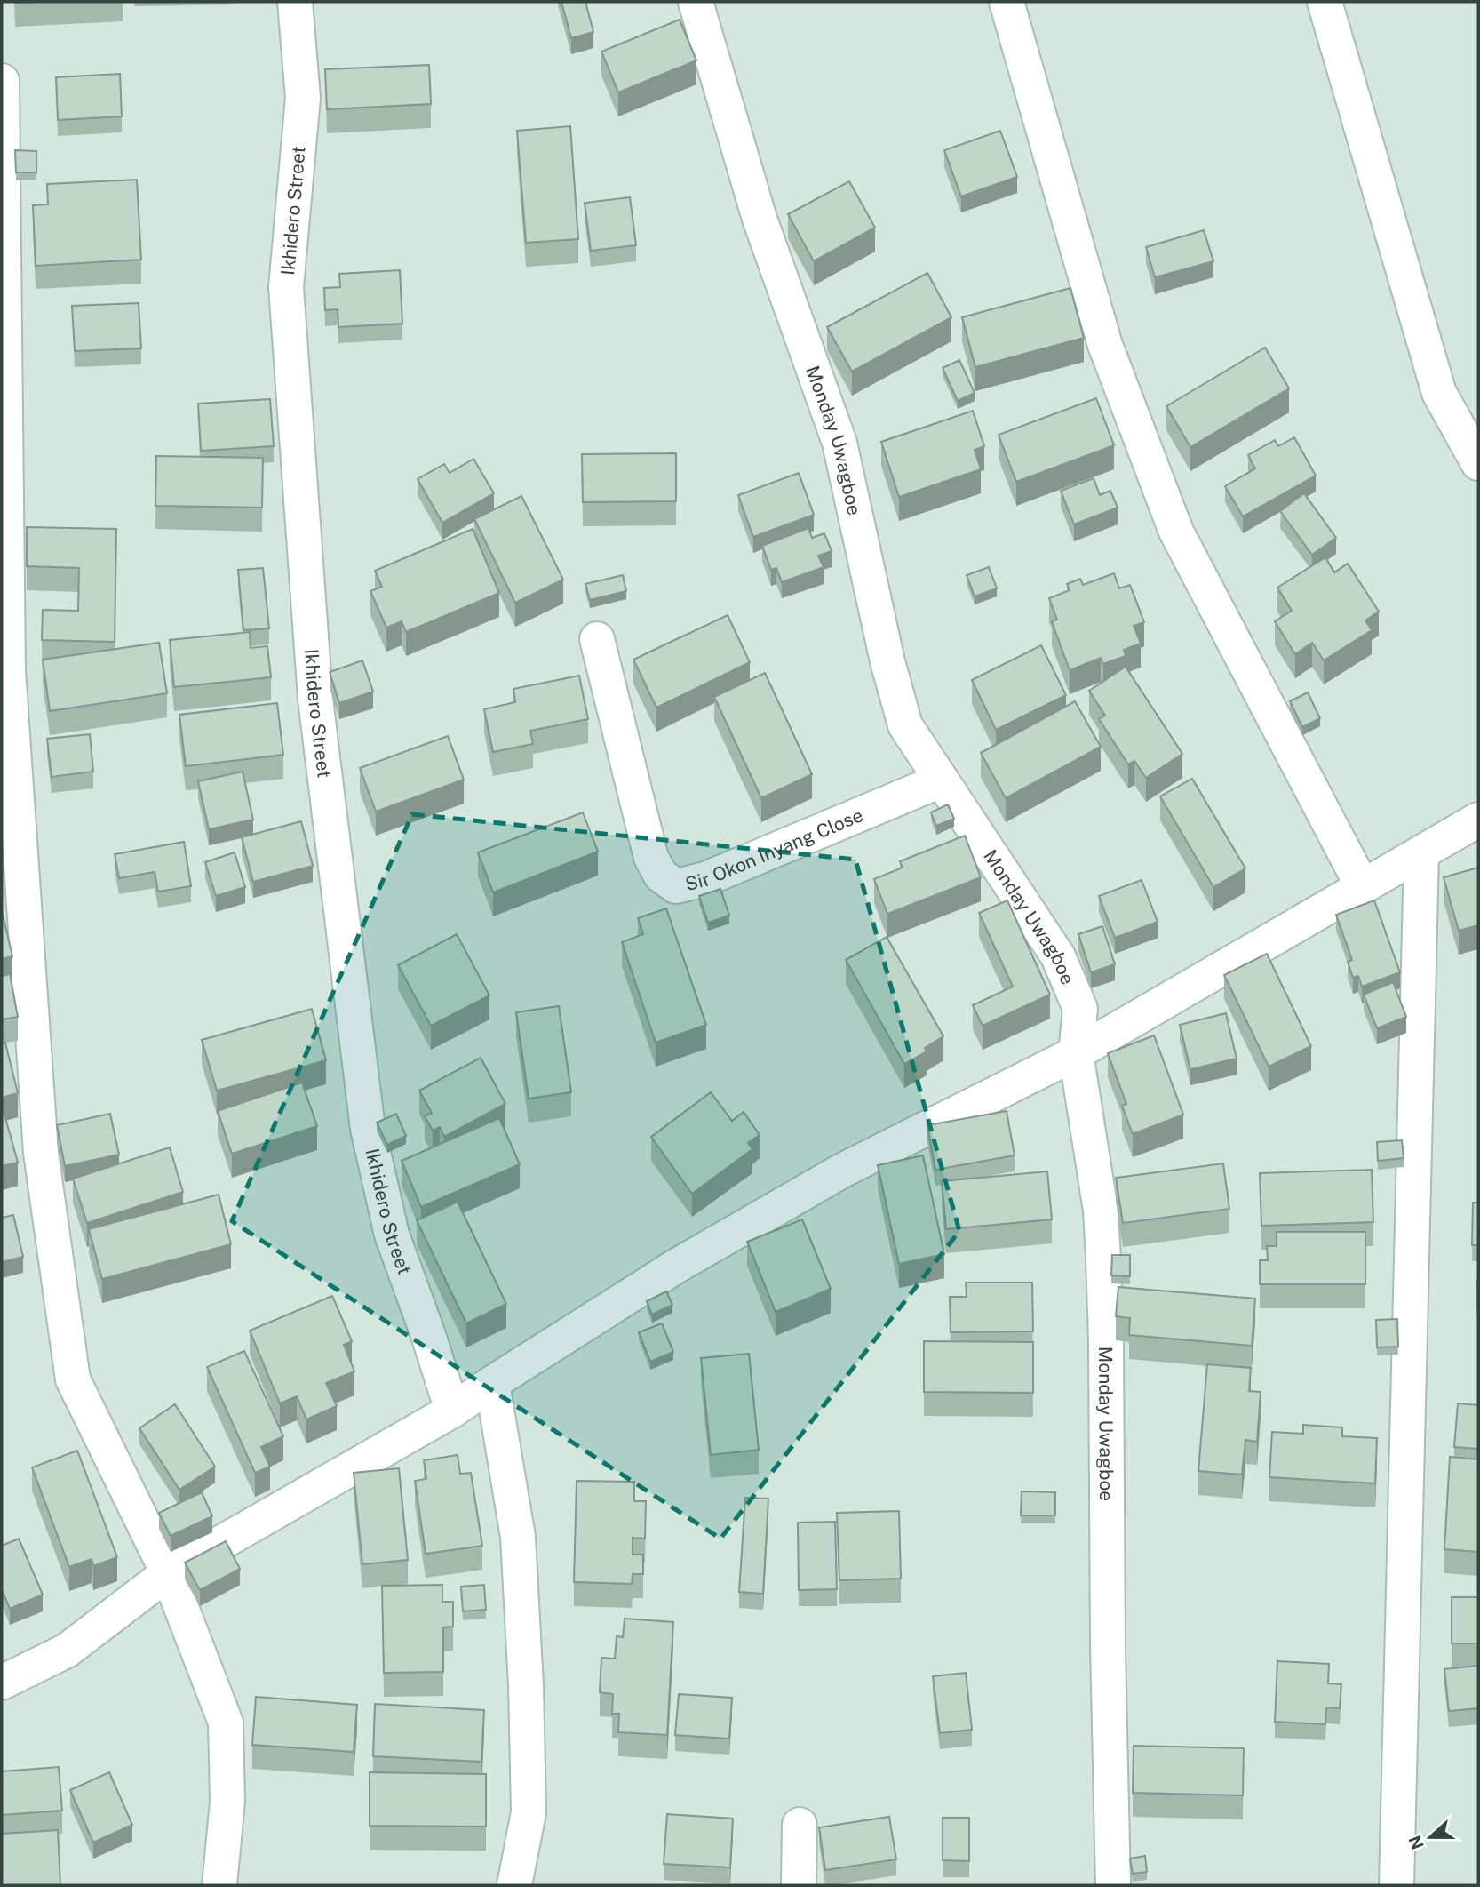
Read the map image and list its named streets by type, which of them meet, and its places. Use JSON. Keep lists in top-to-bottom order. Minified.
{"streets":{"street":["Ikhidero Street","Monday Uwagboe","Sir Okon Inyang Close"]},"crossings":[["Monday Uwagboe","Sir Okon Inyang Close"]],"north":"left"}
